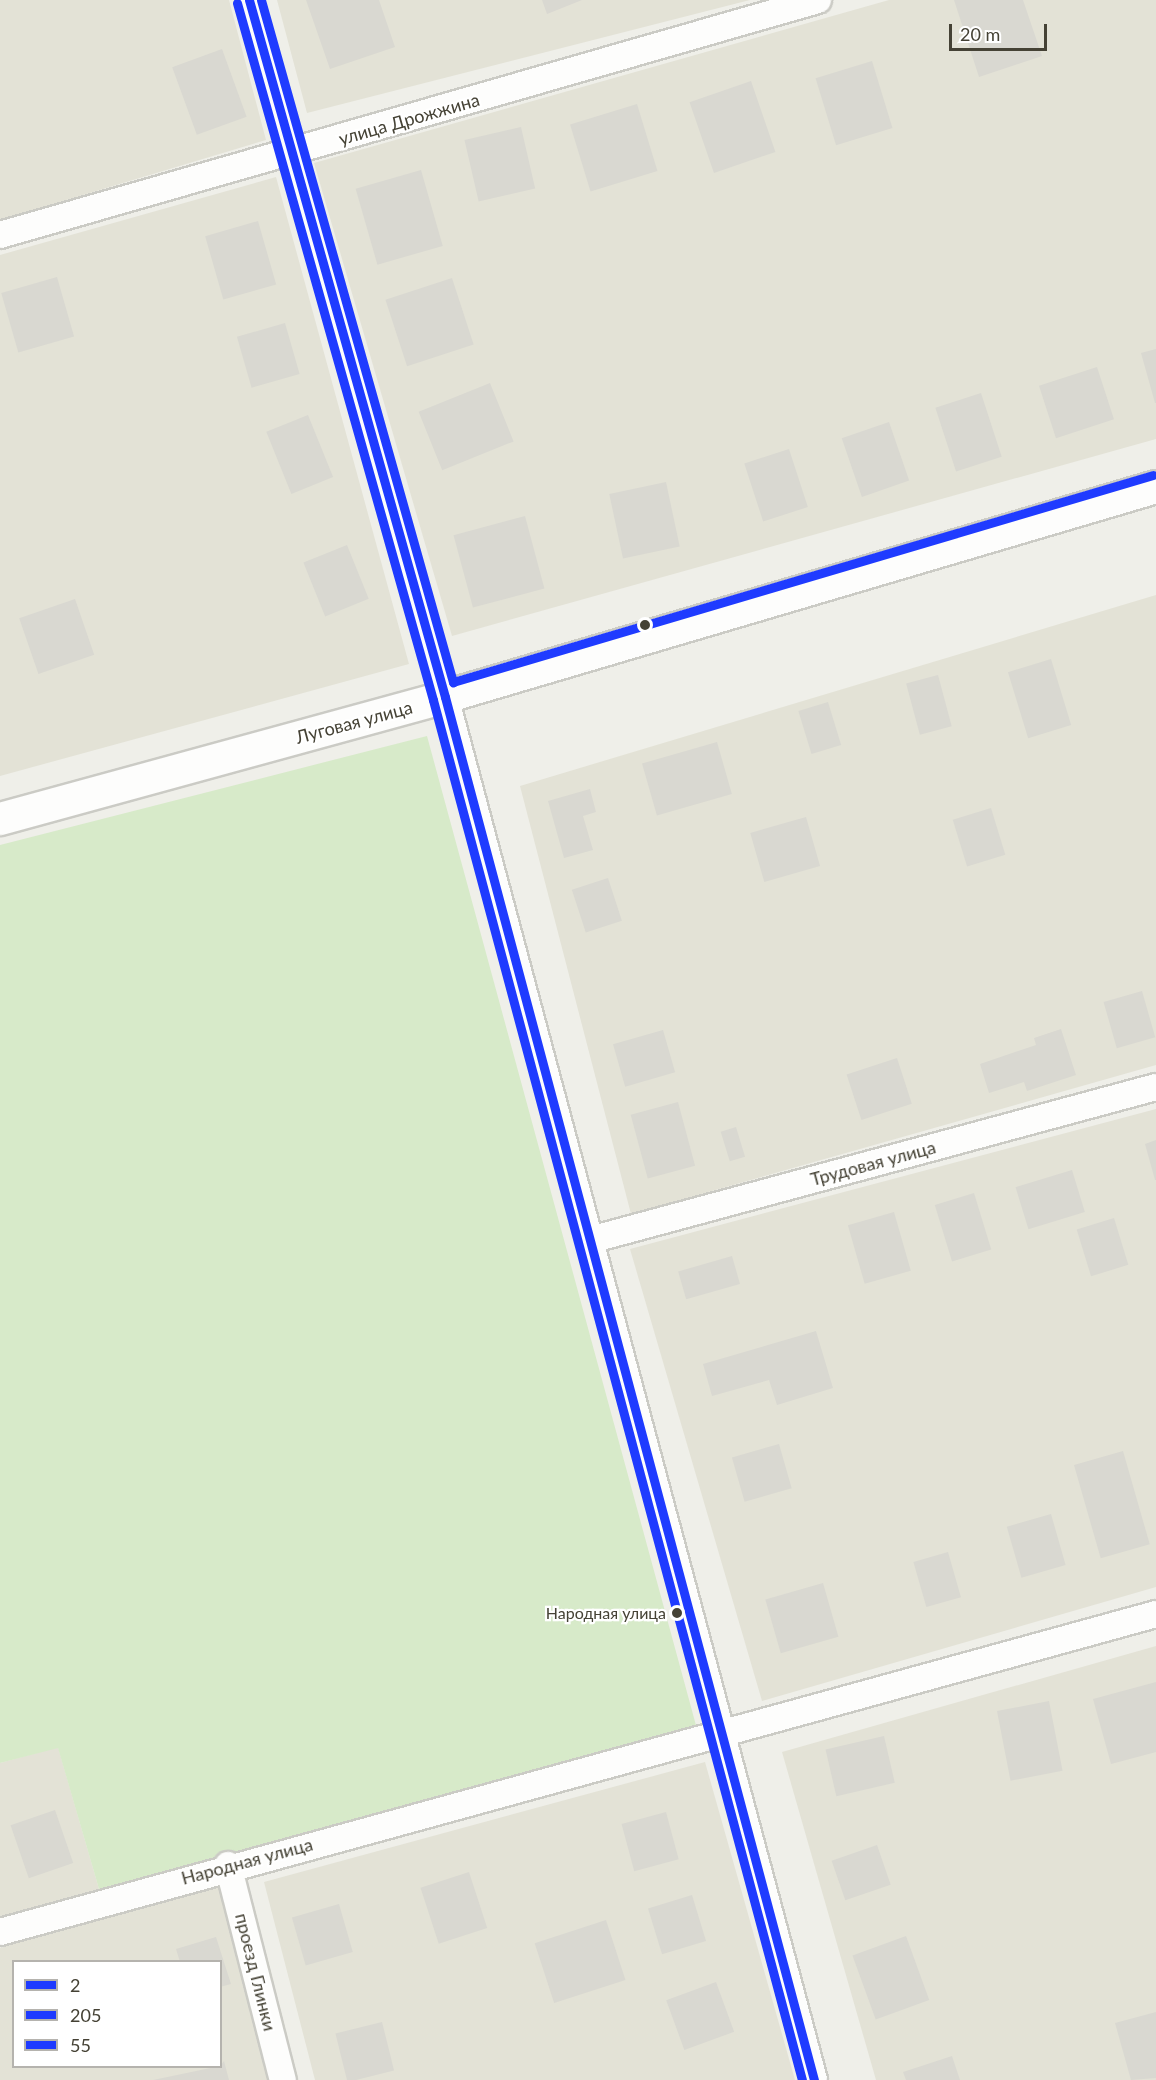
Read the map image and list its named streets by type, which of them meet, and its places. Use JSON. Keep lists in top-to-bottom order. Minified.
{"streets":{"street":["улица Дрожжина","Луговая улица","Трудовая улица","Народная улица","проезд Глинки"]},"crossings":[["Народная улица","проезд Глинки"]],"places":["Народная улица"],"lines":["transit line 2","transit line 55","transit line 205"],"legend":["2","205","55"],"scale_bar":"20 m"}
